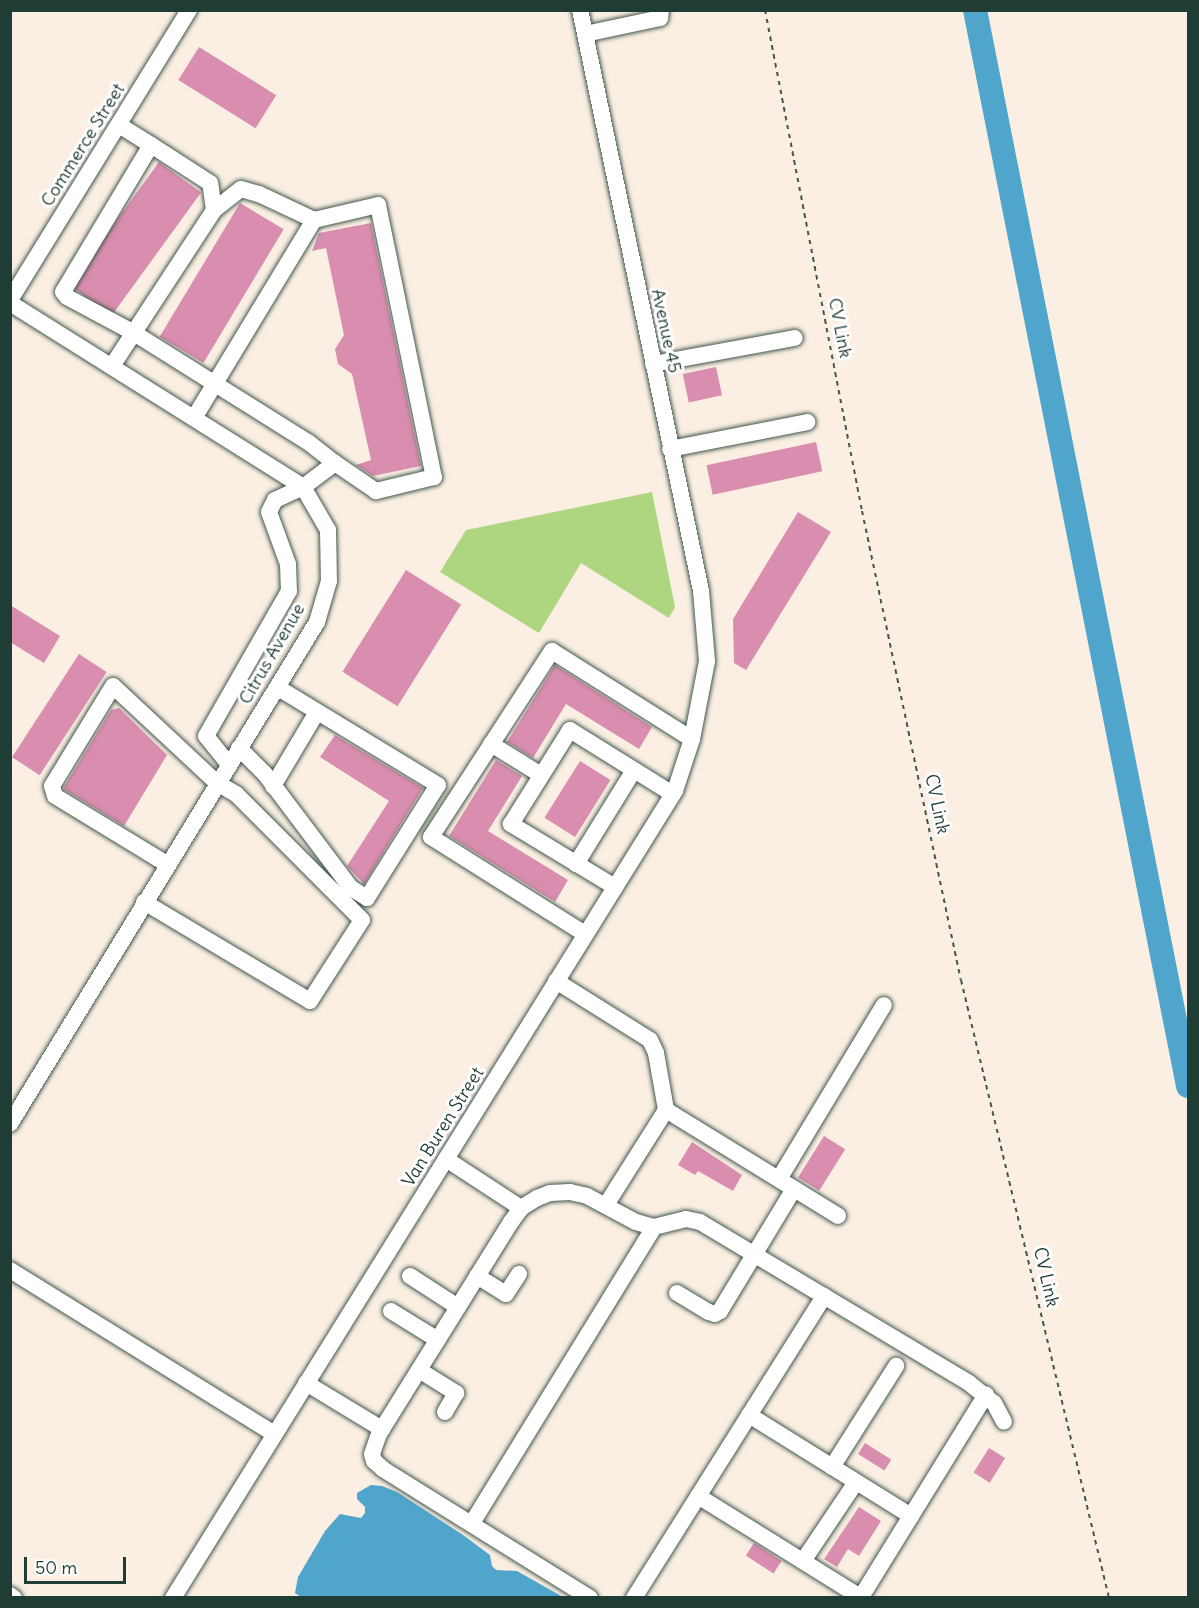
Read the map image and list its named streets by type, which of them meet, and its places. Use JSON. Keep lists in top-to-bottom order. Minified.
{"streets":{"street":["Commerce Street","Avenue 45","Citrus Avenue","Van Buren Street"],"path":["CV Link"]},"crossings":[["Commerce Street","Citrus Avenue"],["Avenue 45","Van Buren Street"]],"scale_bar":"50 m"}
